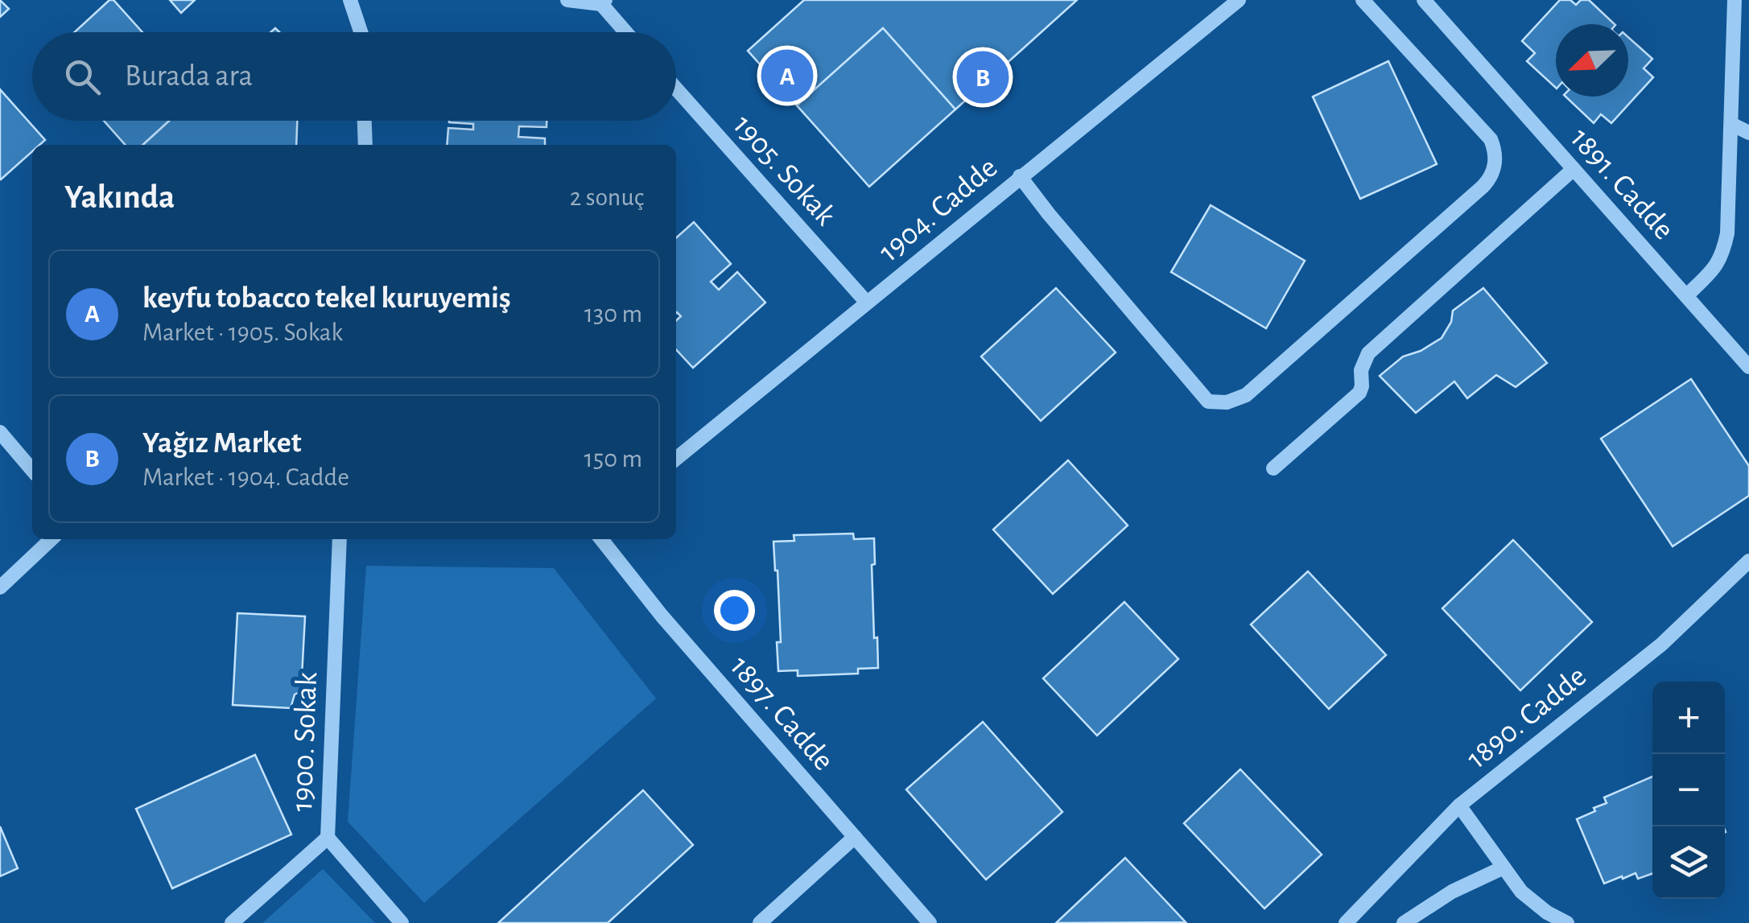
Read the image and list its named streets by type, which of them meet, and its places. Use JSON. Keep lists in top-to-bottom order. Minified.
{"streets":{"street":["1905. Sokak","1891. Cadde","1904. Cadde","1897. Cadde","1890. Cadde","1900. Sokak"]},"crossings":[["1905. Sokak","1904. Cadde"]],"north":"bottom left","page":{"search":"Burada ara","pins":["A","B"],"heading":["Yakında","2 sonuç"],"list":[{"mark":"A","name":"keyfu tobacco tekel kuruyemiş","note":"Market · 1905. Sokak","value":"130 m"},{"mark":"B","name":"Yağız Market","note":"Market · 1904. Cadde","value":"150 m"}],"map_buttons":["+","−"]}}
